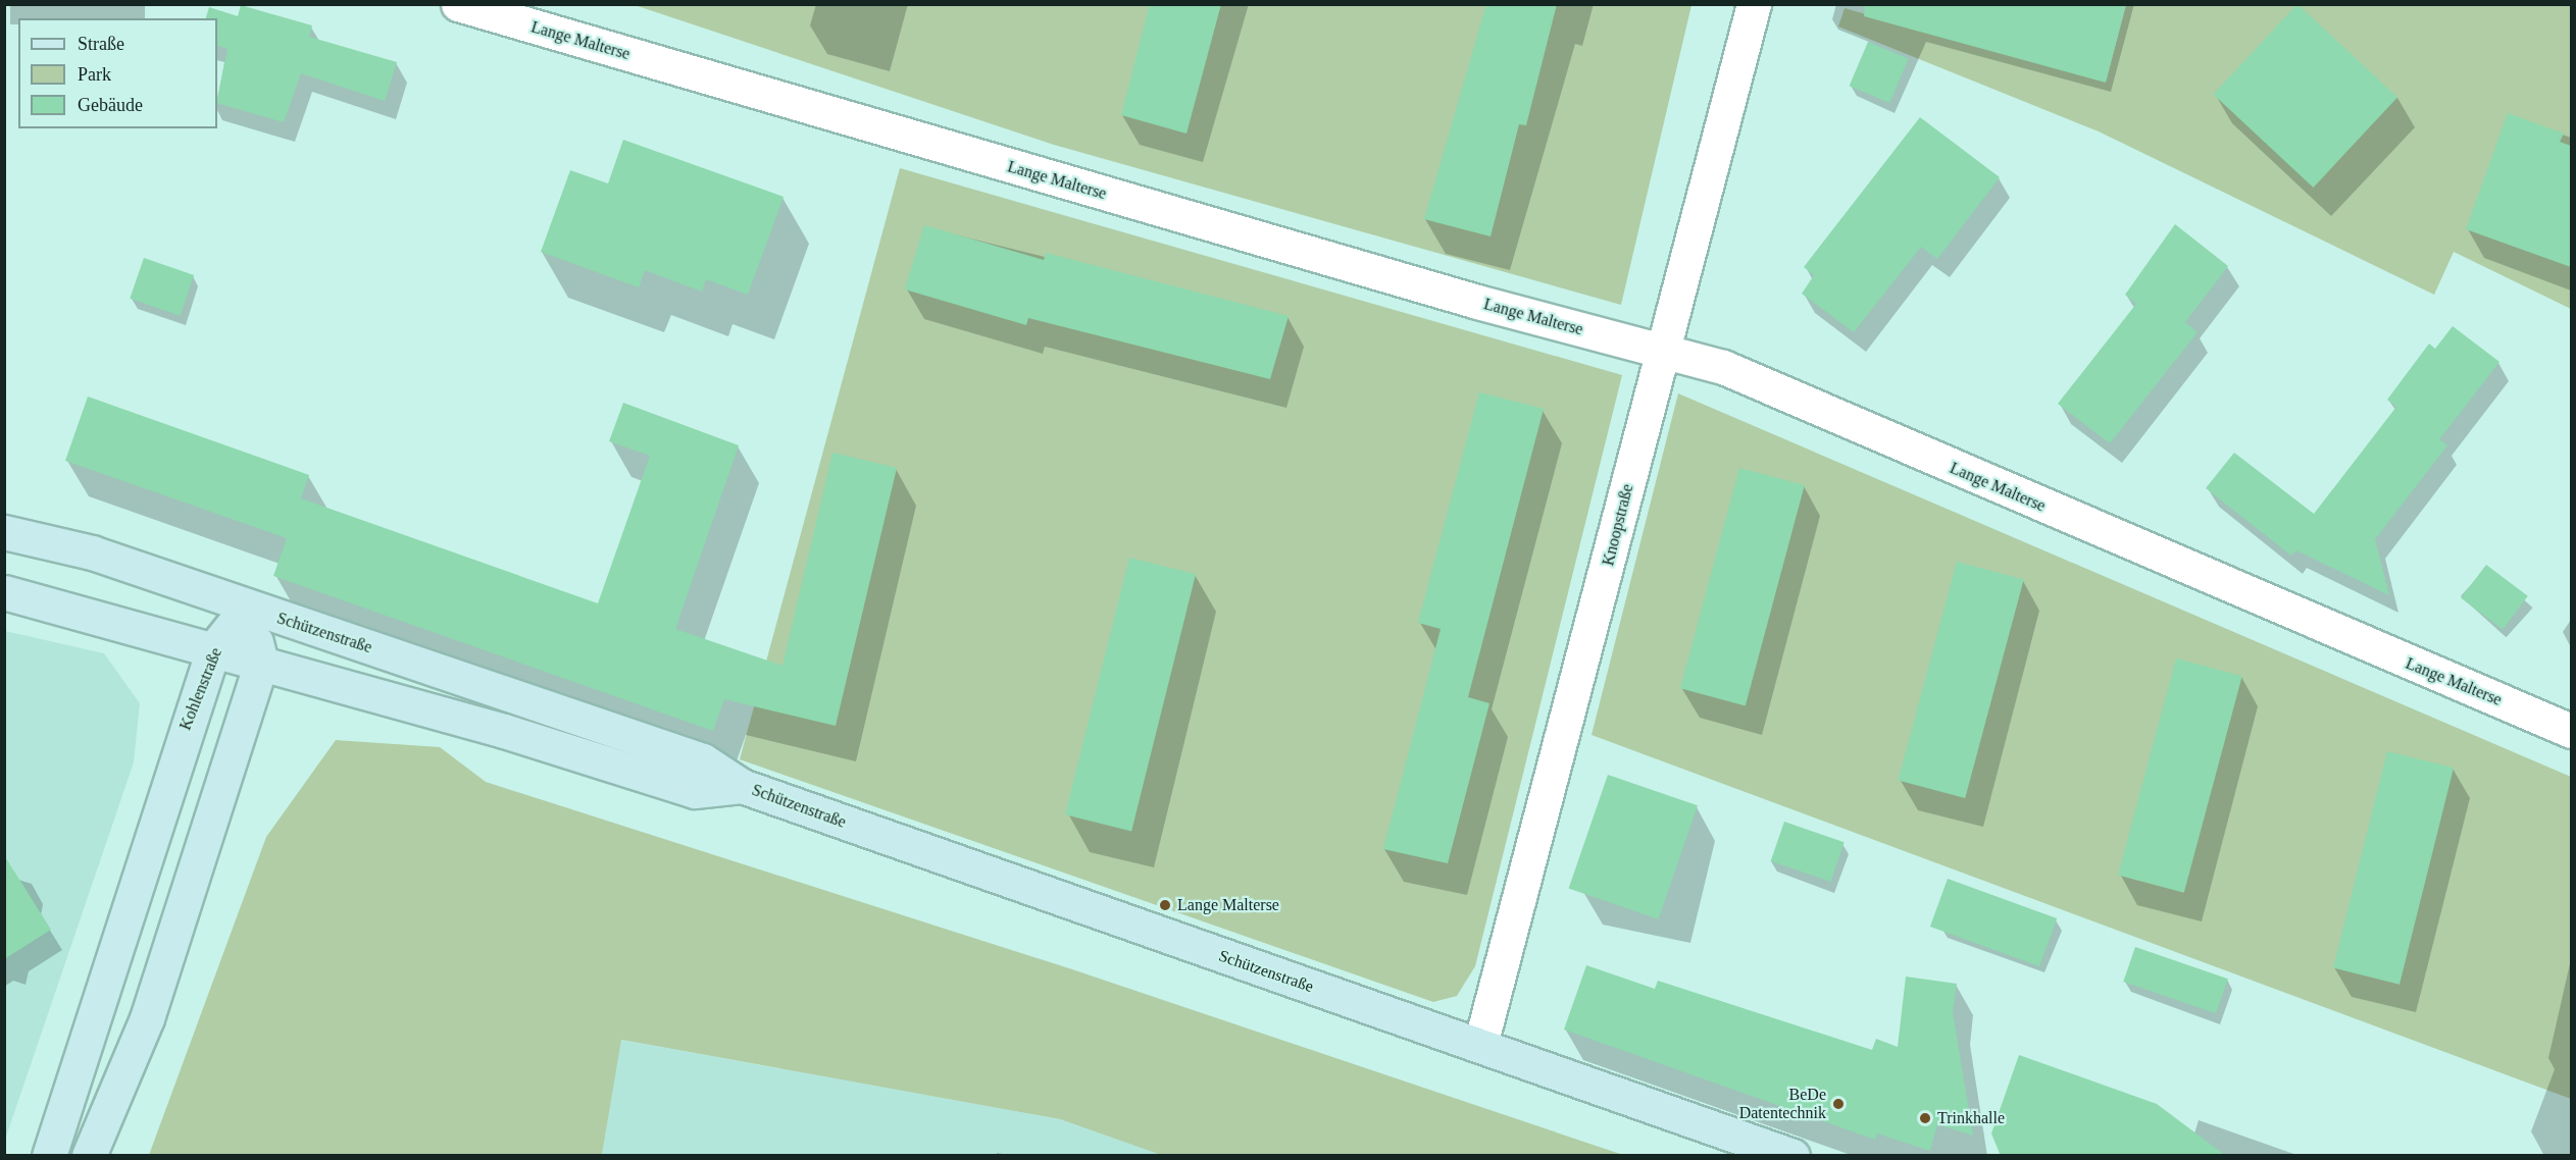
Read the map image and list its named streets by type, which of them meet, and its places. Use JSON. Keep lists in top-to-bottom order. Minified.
{"streets":{"street":["Lange Malterse","Knoopstraße","Schützenstraße","Kohlenstraße"]},"crossings":[["Lange Malterse","Knoopstraße"],["Knoopstraße","Schützenstraße"],["Schützenstraße","Kohlenstraße"]],"places":["Lange Malterse","BeDe Datentechnik","Trinkhalle"],"legend":["Straße","Park","Gebäude"]}
